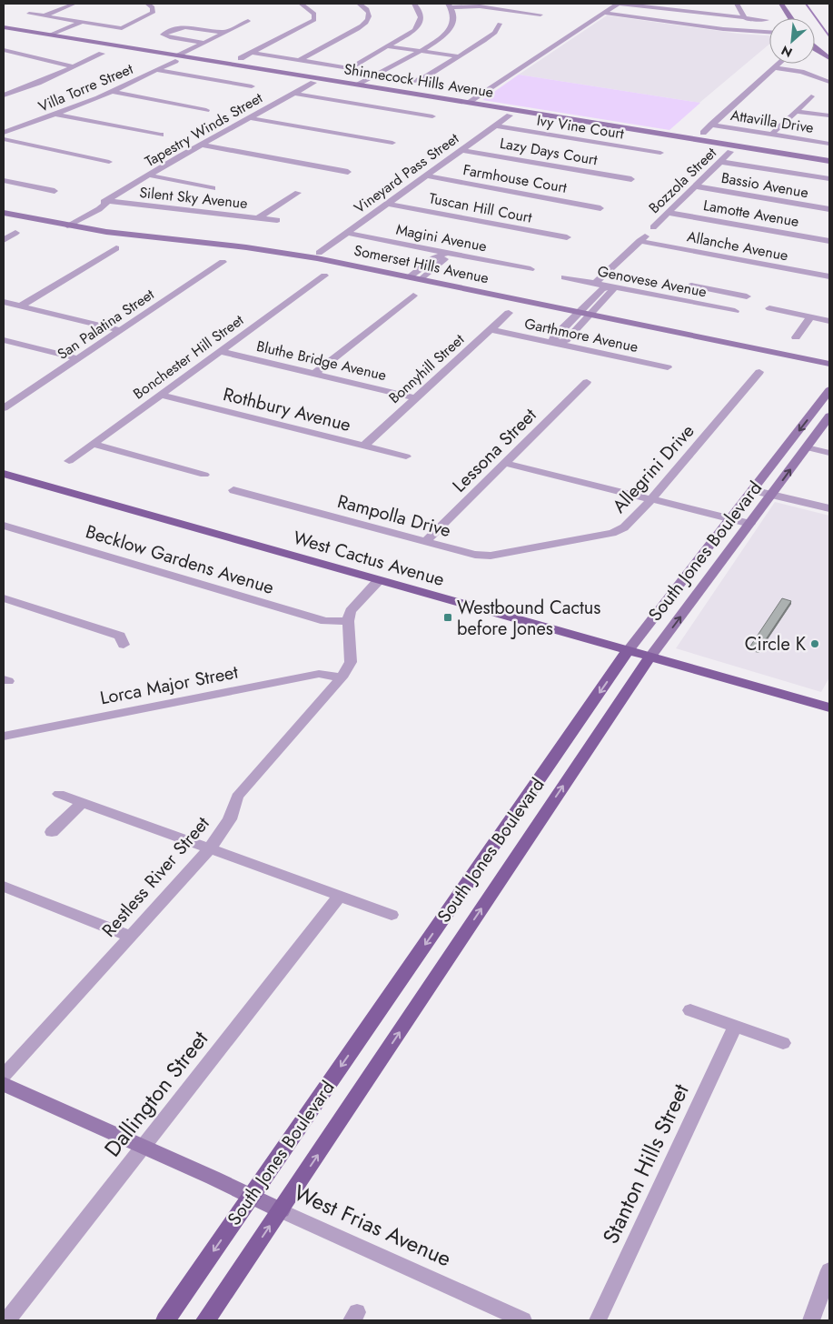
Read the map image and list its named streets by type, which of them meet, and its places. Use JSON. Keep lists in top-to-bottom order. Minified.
{"streets":{"main road":["Shinnecock Hills Avenue","Somerset Hills Avenue","South Jones Boulevard","West Cactus Avenue","West Frias Avenue"],"street":["Villa Torre Street","Attavilla Drive","Ivy Vine Court","Tapestry Winds Street","Lazy Days Court","Vineyard Pass Street","Farmhouse Court","Bozzola Street","Bassio Avenue","Silent Sky Avenue","Tuscan Hill Court","Lamotte Avenue","Magini Avenue","Allanche Avenue","Genovese Avenue","San Palatina Street","Garthmore Avenue","Bonchester Hill Street","Bluthe Bridge Avenue","Bonnyhill Street","Rothbury Avenue","Lessona Street","Allegrini Drive","Rampolla Drive","Becklow Gardens Avenue","Lorca Major Street","Restless River Street","Dallington Street","Stanton Hills Street"]},"crossings":[["Shinnecock Hills Avenue","Villa Torre Street"],["Ivy Vine Court","Vineyard Pass Street"],["Tapestry Winds Street","Silent Sky Avenue"],["Tapestry Winds Street","Somerset Hills Avenue"],["Lazy Days Court","Vineyard Pass Street"],["Vineyard Pass Street","Farmhouse Court"],["Vineyard Pass Street","Tuscan Hill Court"],["Vineyard Pass Street","Magini Avenue"],["Vineyard Pass Street","Somerset Hills Avenue"],["Bozzola Street","Bassio Avenue"],["Bozzola Street","Lamotte Avenue"],["Bozzola Street","Allanche Avenue"],["Bozzola Street","Genovese Avenue"],["Garthmore Avenue","Bonnyhill Street"],["Bonchester Hill Street","Bluthe Bridge Avenue"],["Bonchester Hill Street","Rothbury Avenue"],["Bluthe Bridge Avenue","Bonnyhill Street"],["Bonnyhill Street","Rothbury Avenue"],["Lessona Street","Rampolla Drive"],["Allegrini Drive","Rampolla Drive"],["South Jones Boulevard","West Cactus Avenue"],["South Jones Boulevard","West Frias Avenue"],["Becklow Gardens Avenue","Restless River Street"],["Lorca Major Street","Restless River Street"],["Dallington Street","West Frias Avenue"]],"places":{"transit":["Westbound Cactus before Jones"],"other":["Circle K"]},"north":"bottom left"}
